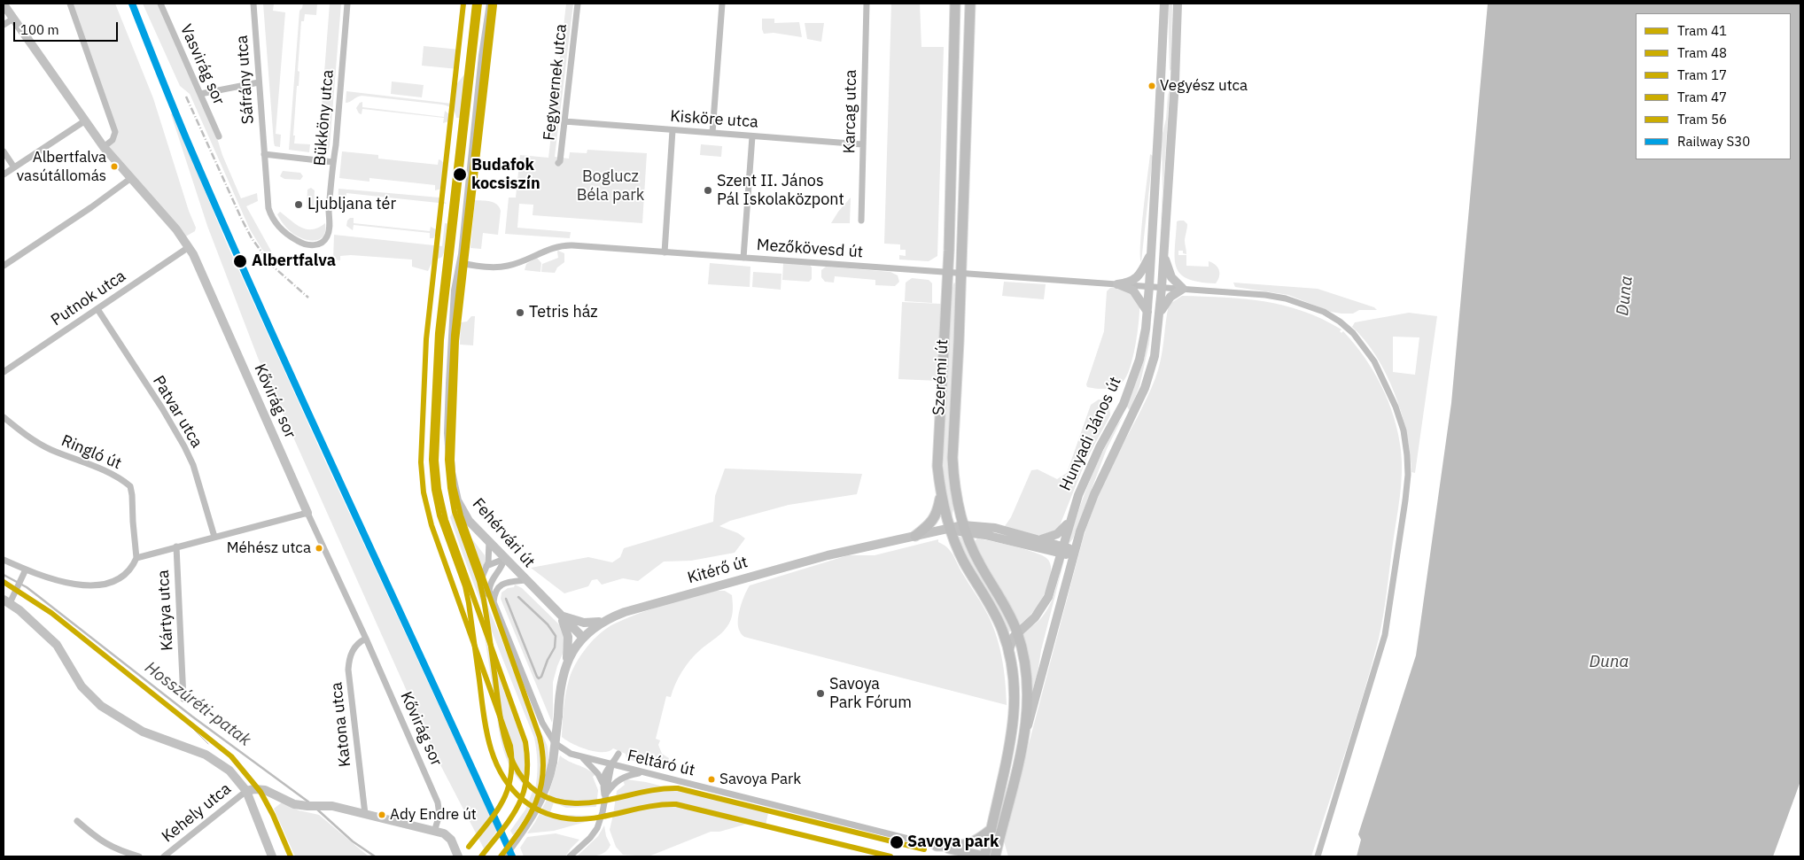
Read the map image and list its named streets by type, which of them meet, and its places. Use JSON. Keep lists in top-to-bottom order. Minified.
{"streets":{"main road":["Szerémi út","Kővirág sor","Hunyadi János út","Fehérvári út","Kitérő út"],"street":["Vasvirág sor","Sáfrány utca","Fegyvernek utca","Karcag utca","Bükköny utca","Kisköre utca","Mezőkövesd út","Putnok utca","Patvar utca","Ringló út","Kártya utca","Katona utca","Feltáró út","Kehely utca"]},"crossings":[["Sáfrány utca","Bükköny utca"],["Fegyvernek utca","Kisköre utca"],["Karcag utca","Kisköre utca"],["Mezőkövesd út","Szerémi út"],["Mezőkövesd út","Hunyadi János út"],["Mezőkövesd út","Fehérvári út"],["Putnok utca","Kővirág sor"],["Putnok utca","Patvar utca"],["Szerémi út","Hunyadi János út"],["Szerémi út","Kitérő út"],["Kővirág sor","Katona utca"],["Hunyadi János út","Kitérő út"],["Fehérvári út","Kitérő út"],["Fehérvári út","Feltáró út"]],"water":["Duna","Hosszúréti-patak"],"parks":["Boglucz Béla park"],"places":["Vegyész utca","Albertfalva vasútállomás","Budafok kocsiszín","Szent II. János Pál Iskolaközpont","Ljubljana tér","Albertfalva","Tetris ház","Méhész utca","Savoya Park Fórum","Savoya Park","Ady Endre út","Savoya park"],"lines":["tram line 41","tram line 48","tram line 47","rail line S30","tram line 17","tram line 56"],"legend":["Tram 41","Tram 48","Tram 17","Tram 47","Tram 56","Railway S30"],"scale_bar":"100 m"}
